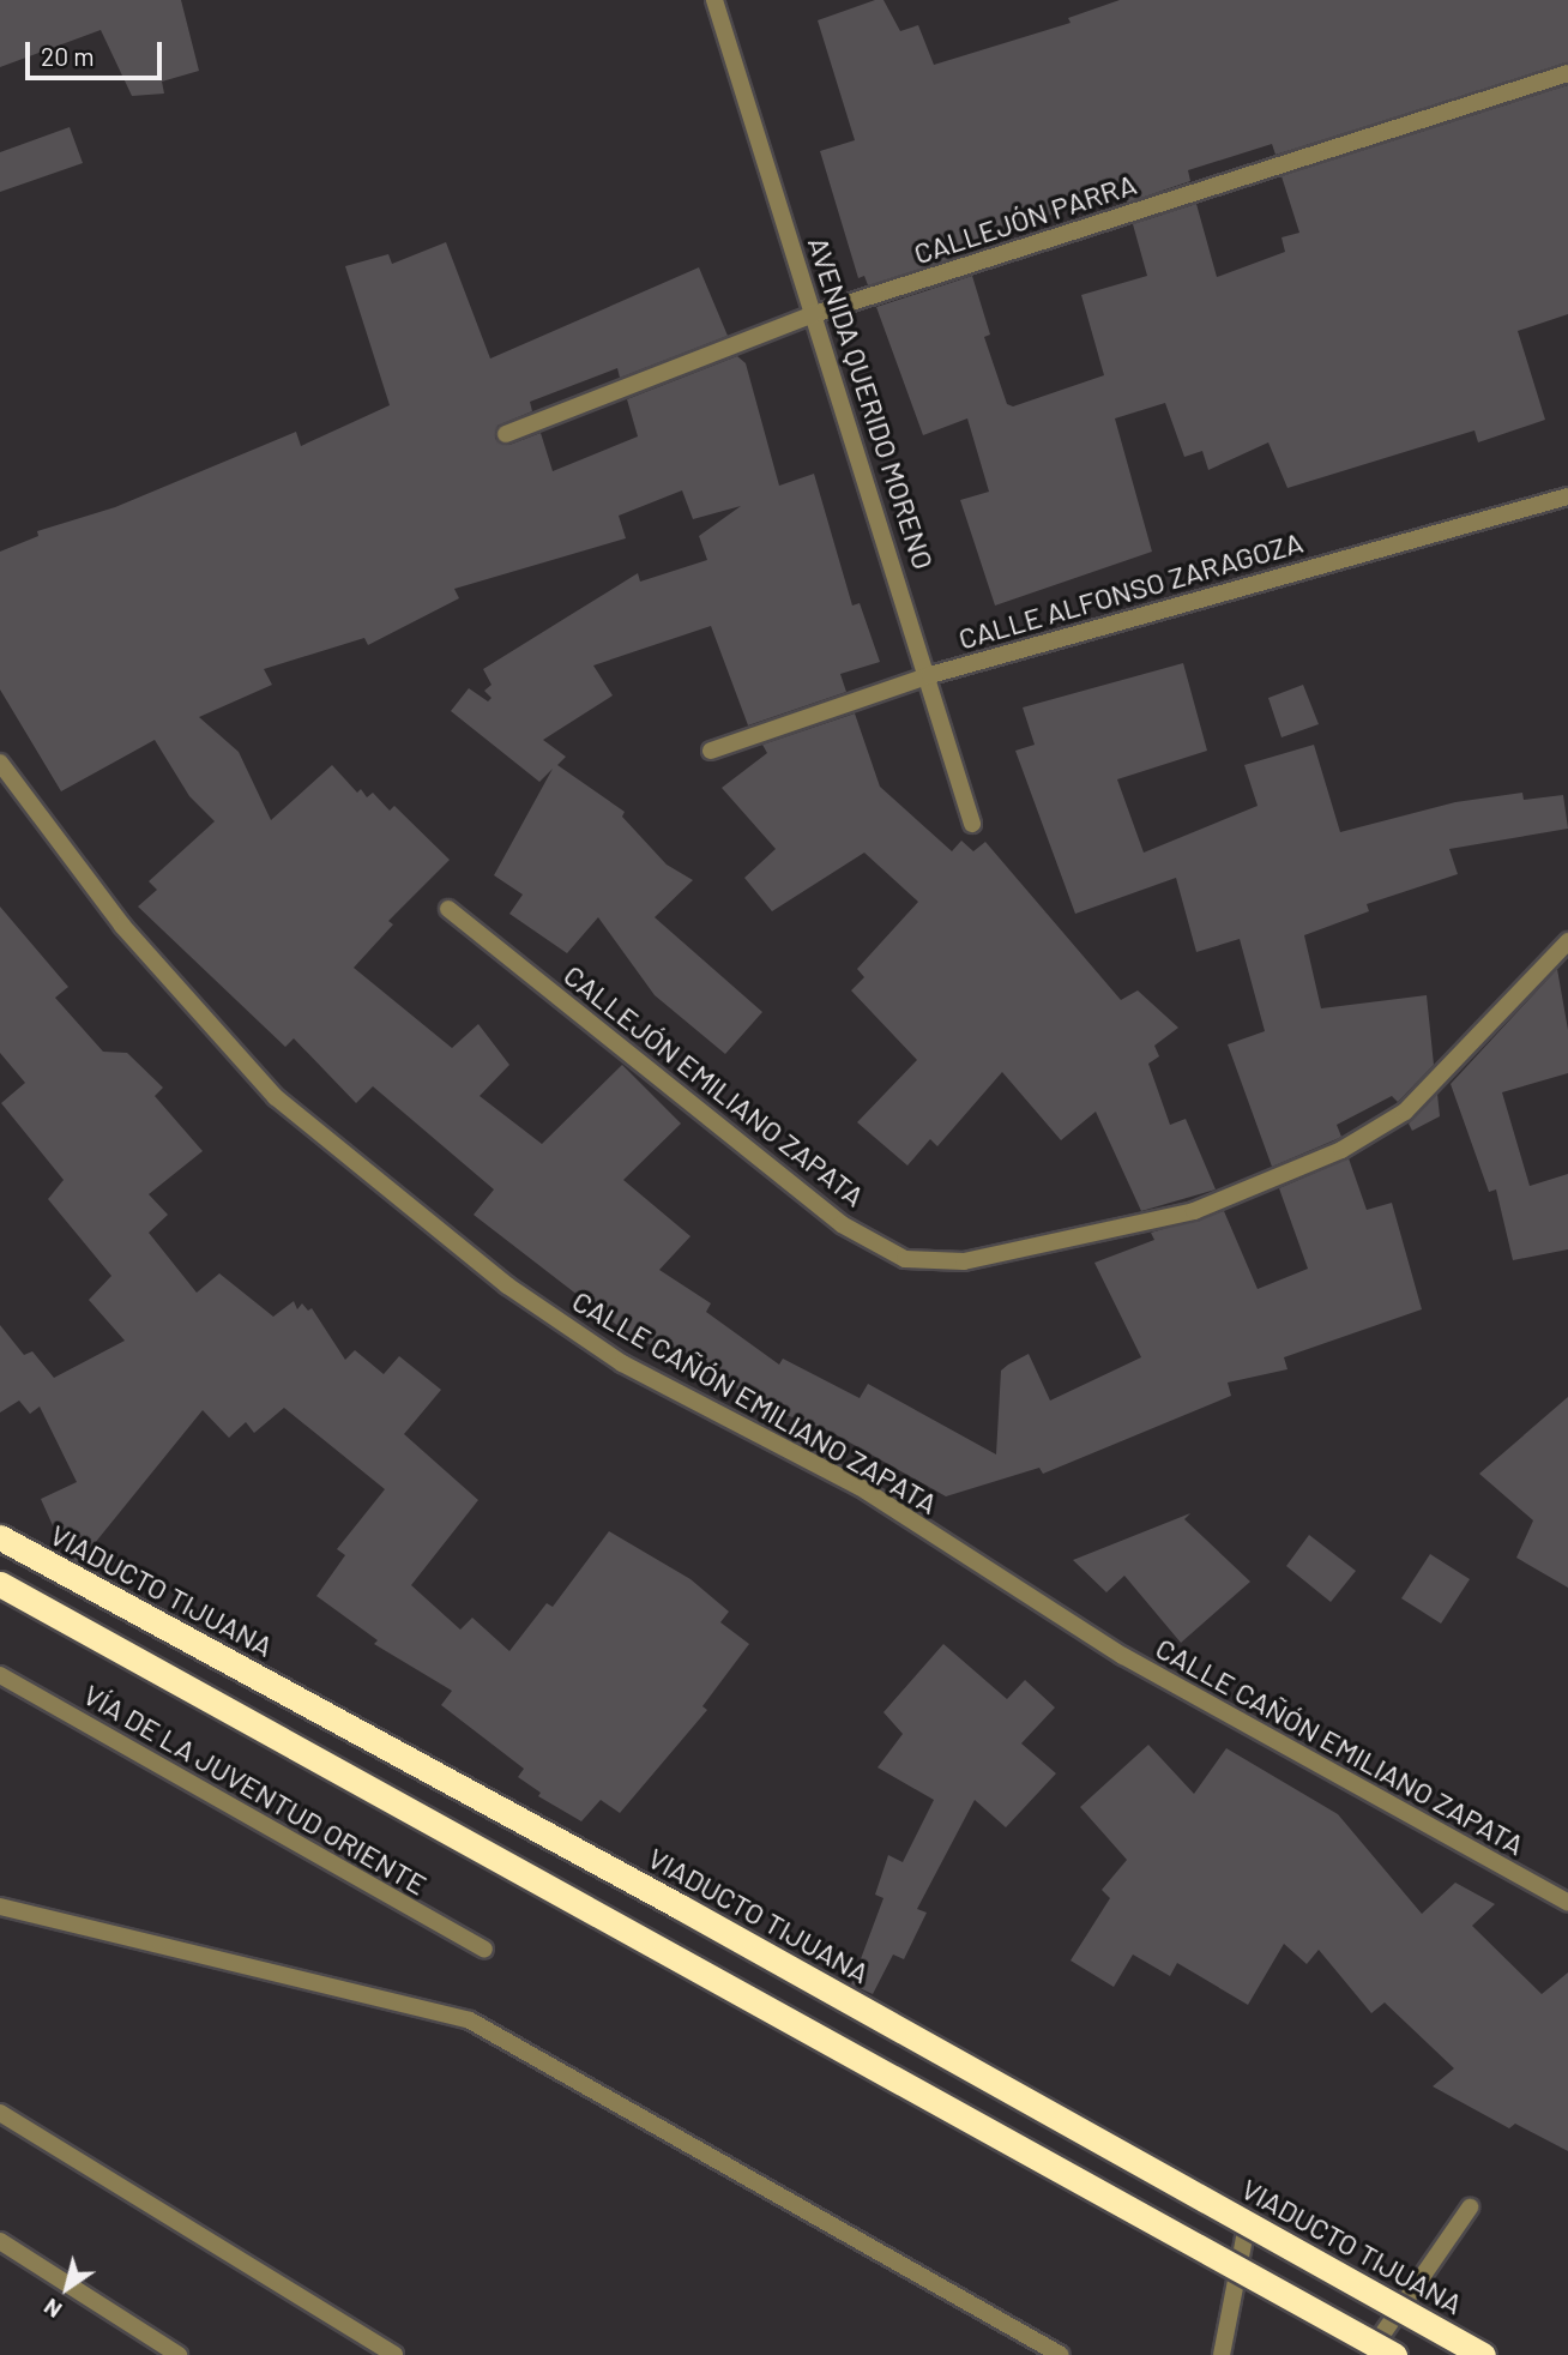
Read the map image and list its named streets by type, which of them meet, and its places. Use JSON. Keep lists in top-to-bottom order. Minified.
{"streets":{"highway":["VIADUCTO TIJUANA"],"street":["CALLEJÓN PARRA","AVENIDA QUERIDO MORENO","CALLE ALFONSO ZARAGOZA","CALLEJÓN EMILIANO ZAPATA","CALLE CAÑÓN EMILIANO ZAPATA","VÍA DE LA JUVENTUD ORIENTE"]},"crossings":[["CALLEJÓN PARRA","AVENIDA QUERIDO MORENO"],["AVENIDA QUERIDO MORENO","CALLE ALFONSO ZARAGOZA"]],"scale_bar":"20 m","north":"bottom left"}
